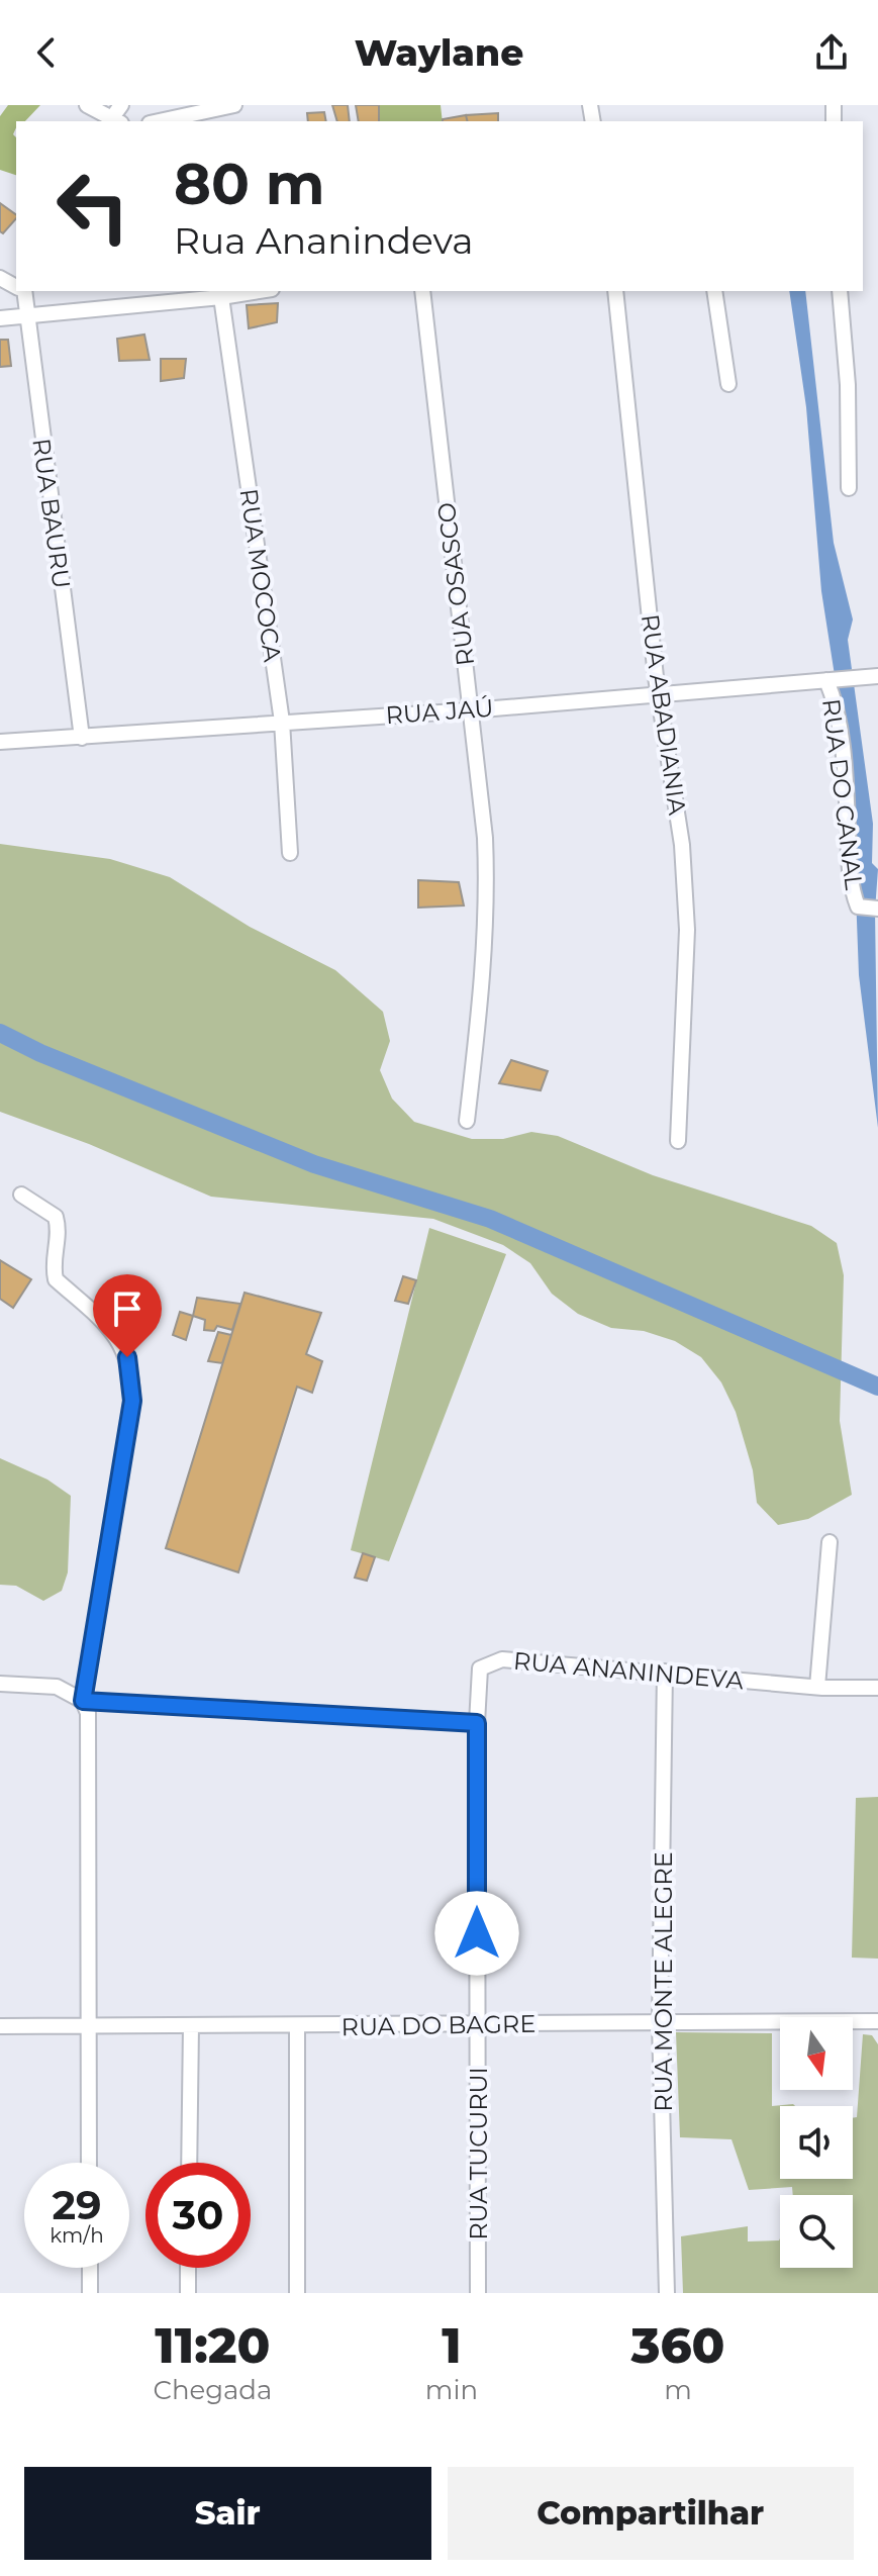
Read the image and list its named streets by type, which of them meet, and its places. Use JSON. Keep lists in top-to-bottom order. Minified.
{"streets":{"street":["RUA BAURU","RUA MOCOCA","RUA OSASCO","RUA JAÚ","RUA ABADIANIA","RUA DO CANAL","RUA ANANINDEVA","RUA MONTE ALEGRE","RUA DO BAGRE","RUA TUCURUI"]},"crossings":[["RUA BAURU","RUA JAÚ"],["RUA MOCOCA","RUA JAÚ"],["RUA OSASCO","RUA JAÚ"],["RUA JAÚ","RUA ABADIANIA"],["RUA JAÚ","RUA DO CANAL"],["RUA ANANINDEVA","RUA MONTE ALEGRE"],["RUA ANANINDEVA","RUA TUCURUI"],["RUA MONTE ALEGRE","RUA DO BAGRE"],["RUA DO BAGRE","RUA TUCURUI"]],"north":"bottom","page":{"header":"Waylane","turn":["80 m","Rua Ananindeva"],"speed":"29 km/h","limit":"30","eta":["11:20","Chegada","1","min","360","m"],"buttons":["Sair","Compartilhar"]}}
